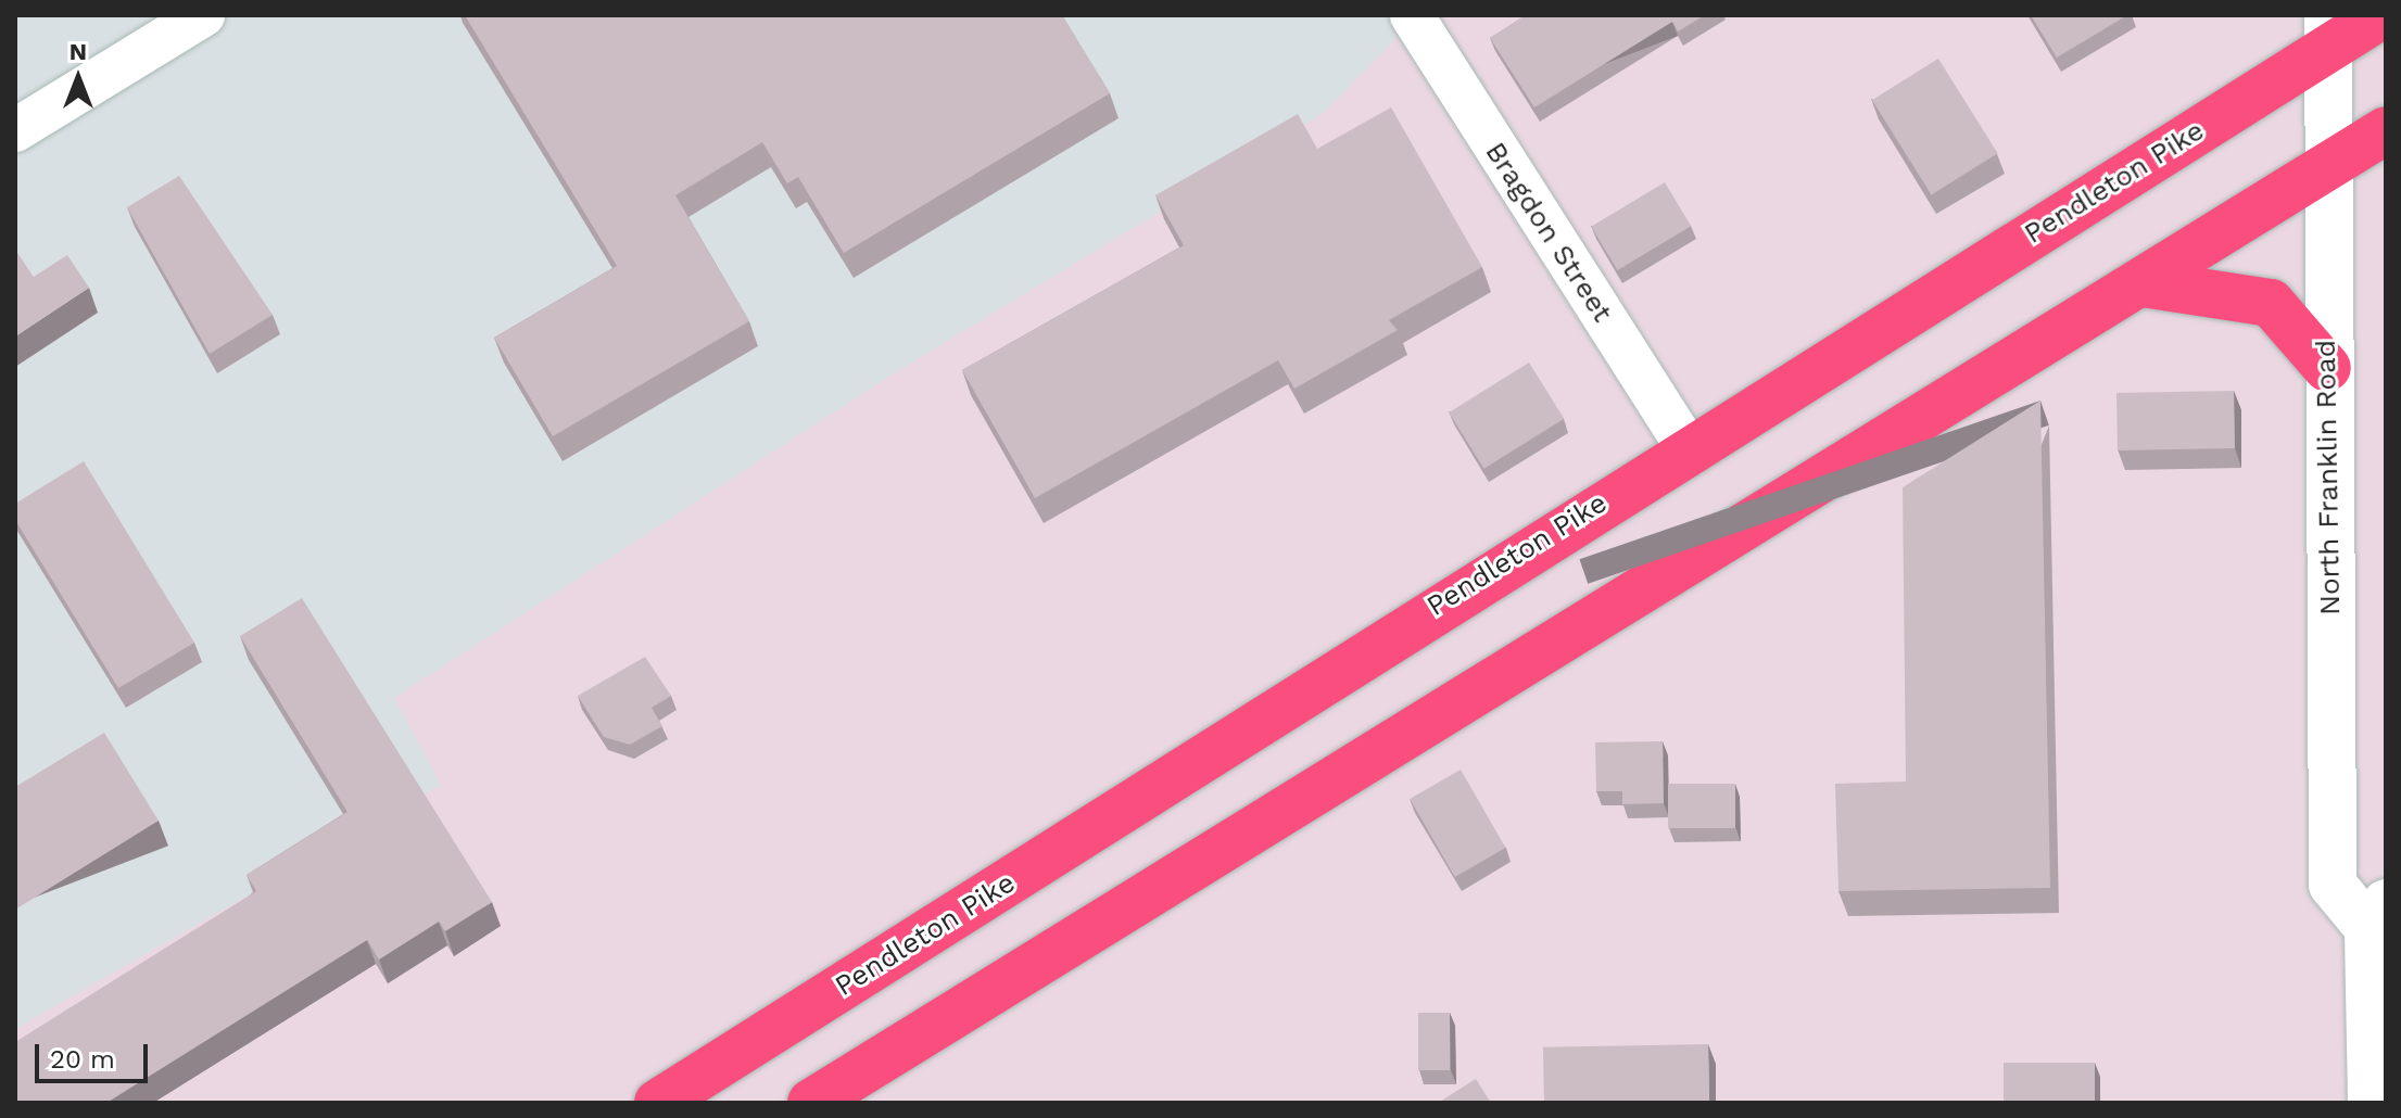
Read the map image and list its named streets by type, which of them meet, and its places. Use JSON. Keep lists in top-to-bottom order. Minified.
{"streets":{"main road":["Pendleton Pike","North Franklin Road"],"street":["Bragdon Street"]},"crossings":[["Pendleton Pike","Bragdon Street"],["Pendleton Pike","North Franklin Road"]],"scale_bar":"20 m","north":"top"}
